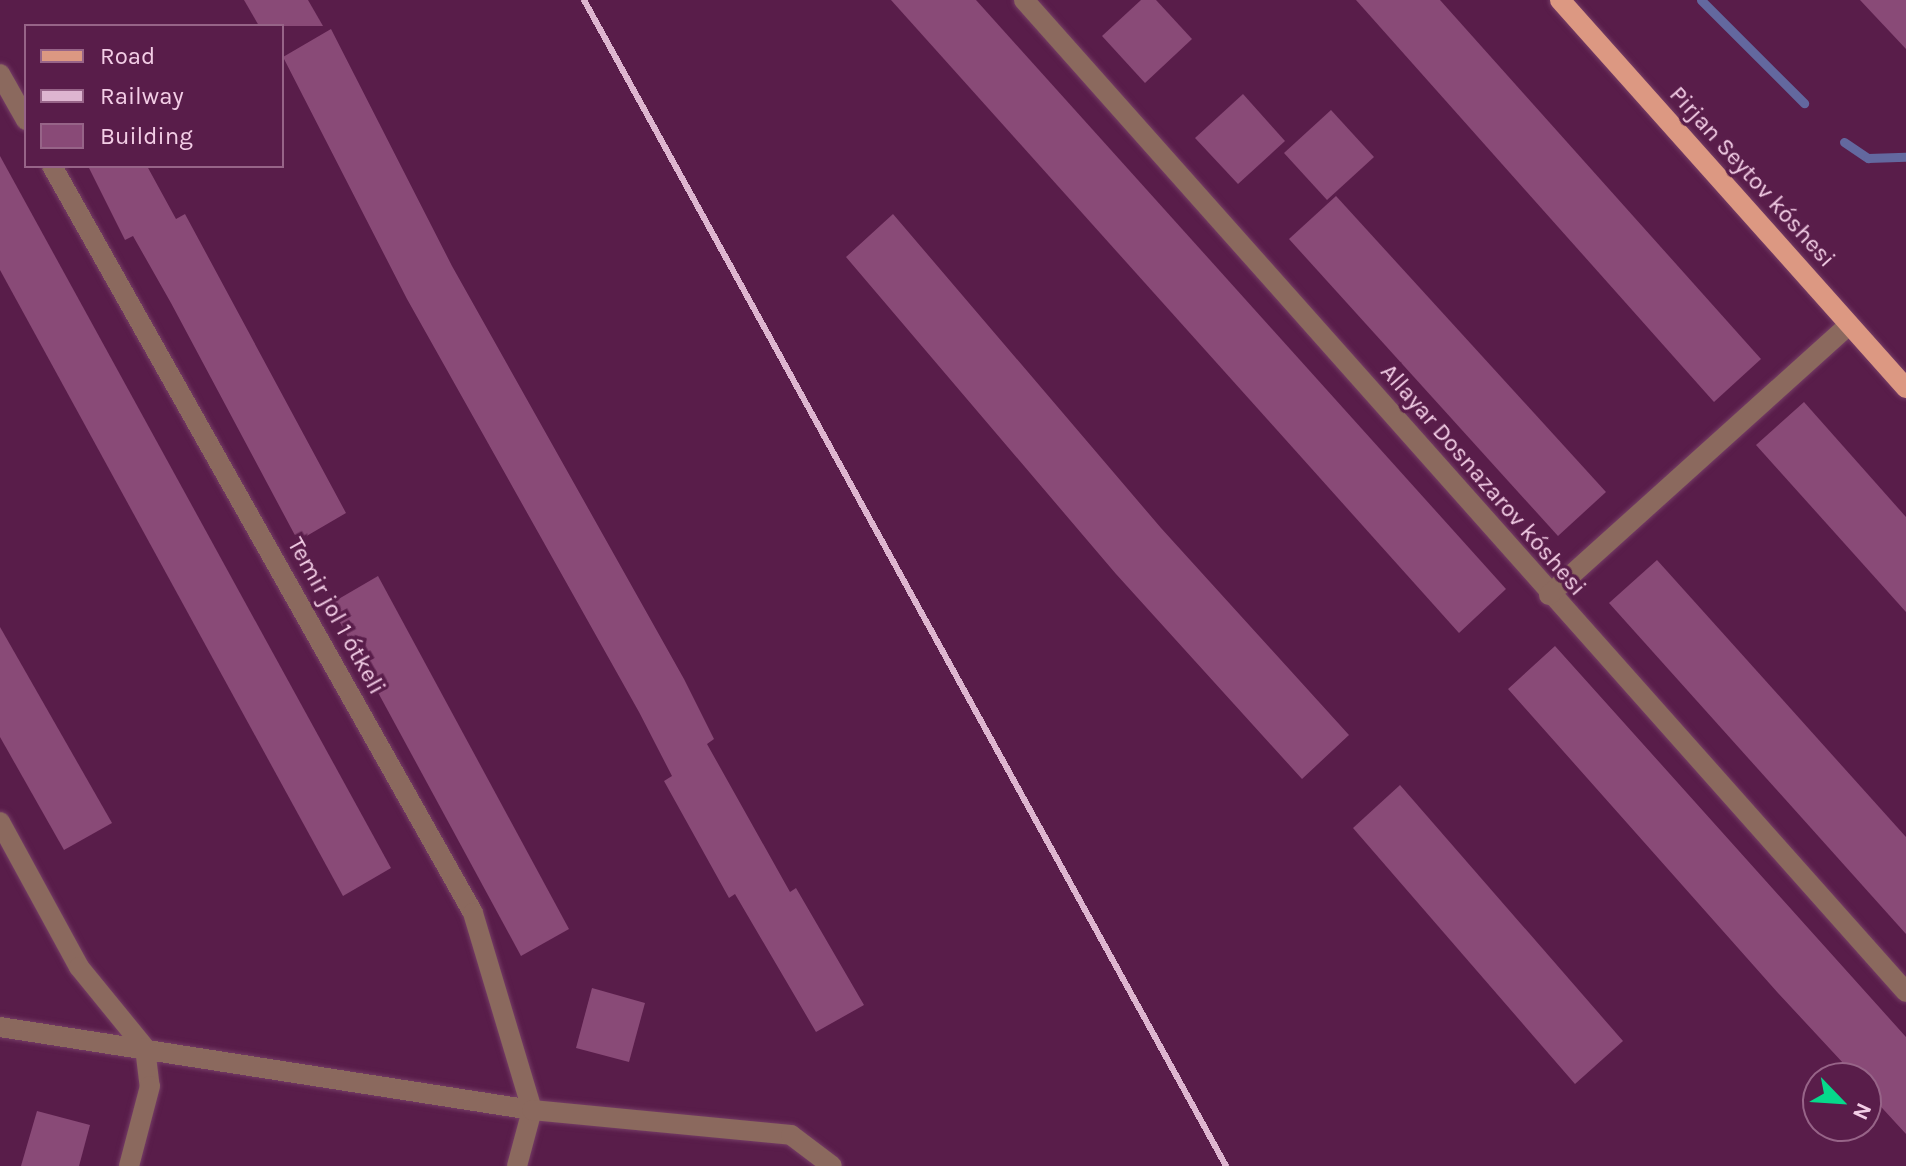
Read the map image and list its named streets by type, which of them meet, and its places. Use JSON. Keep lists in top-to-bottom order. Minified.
{"streets":{"main road":["Pirjan Seytov kóshesi"],"street":["Allayar Dosnazarov kóshesi","Temir jol 1 ótkeli"]},"legend":["Road","Railway","Building"],"north":"bottom right"}
